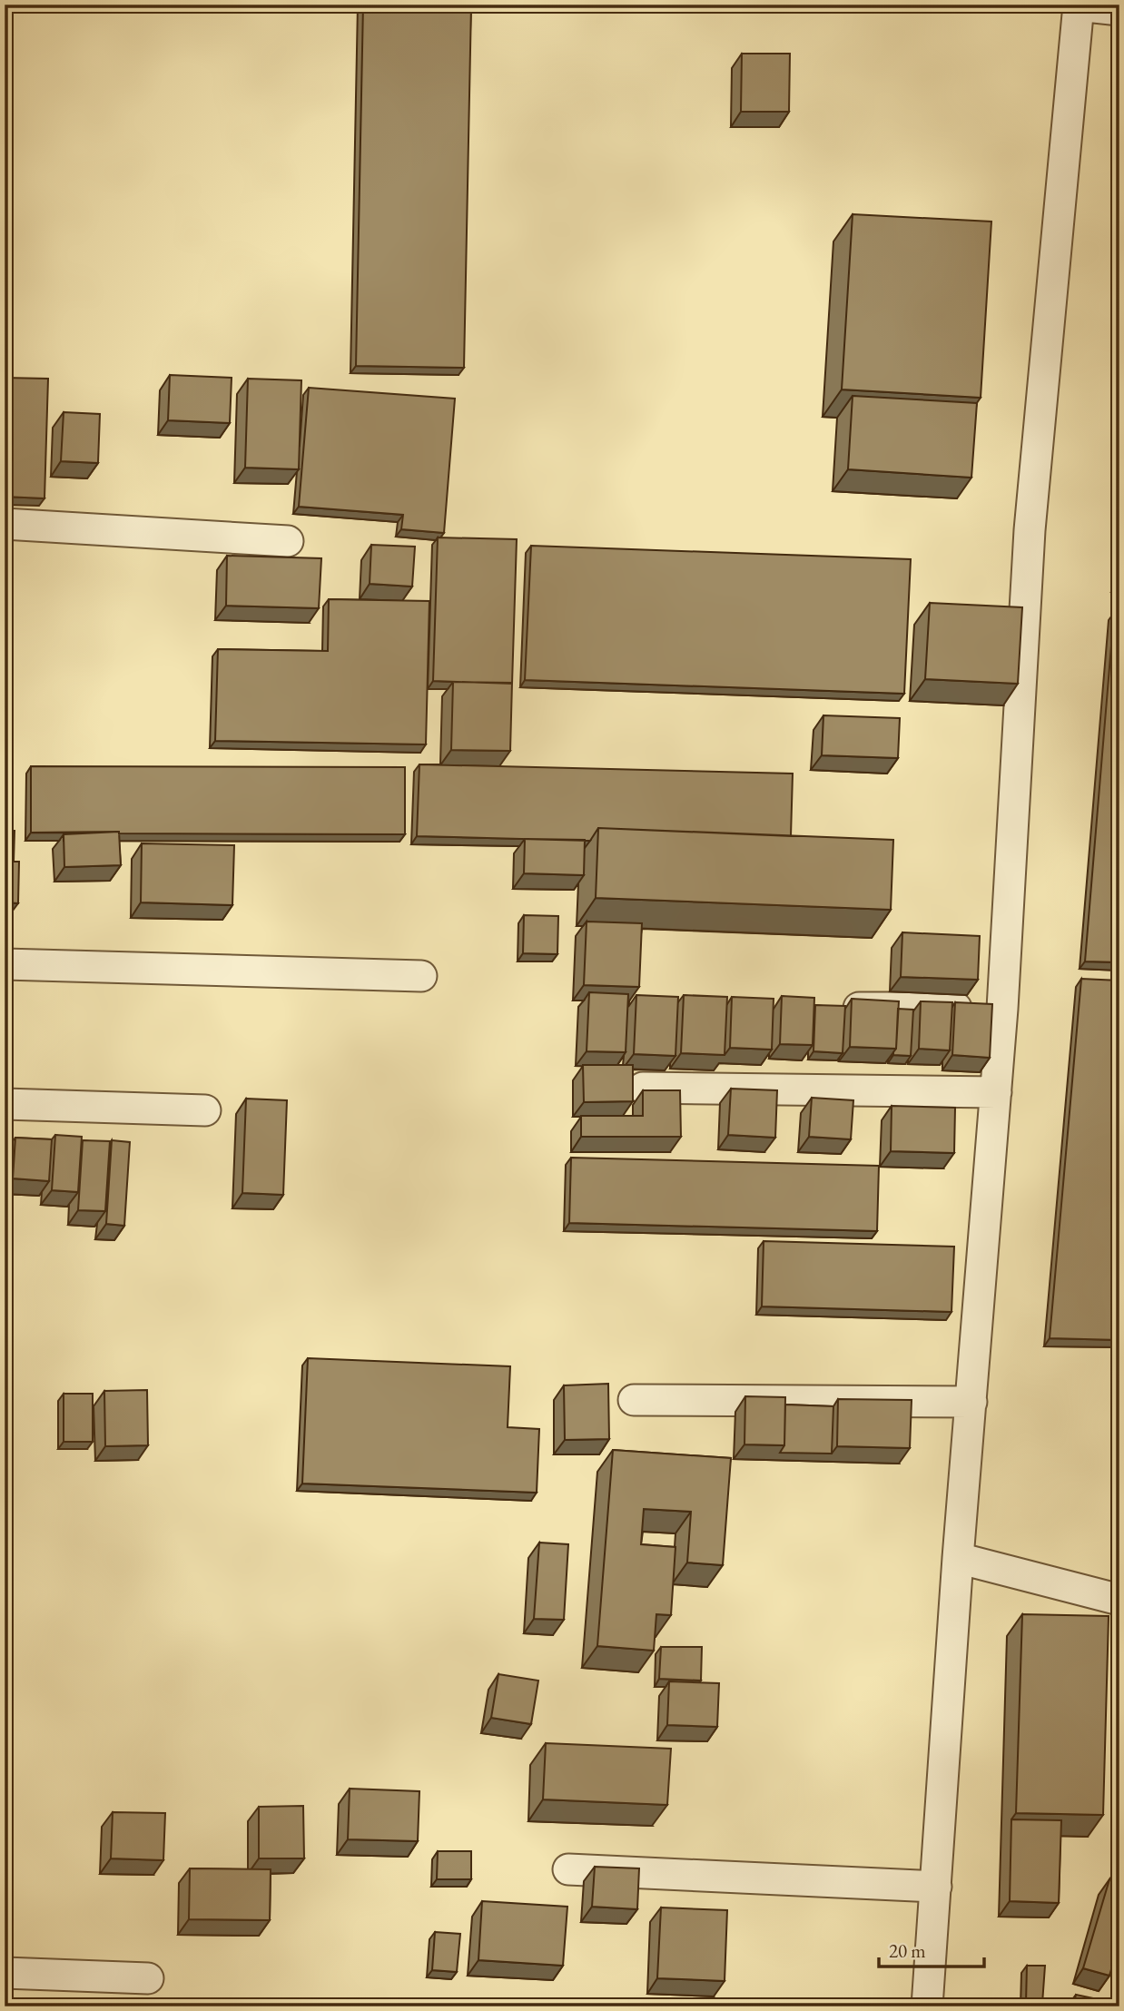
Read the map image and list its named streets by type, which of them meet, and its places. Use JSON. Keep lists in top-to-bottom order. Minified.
{"scale_bar":"20 m"}
